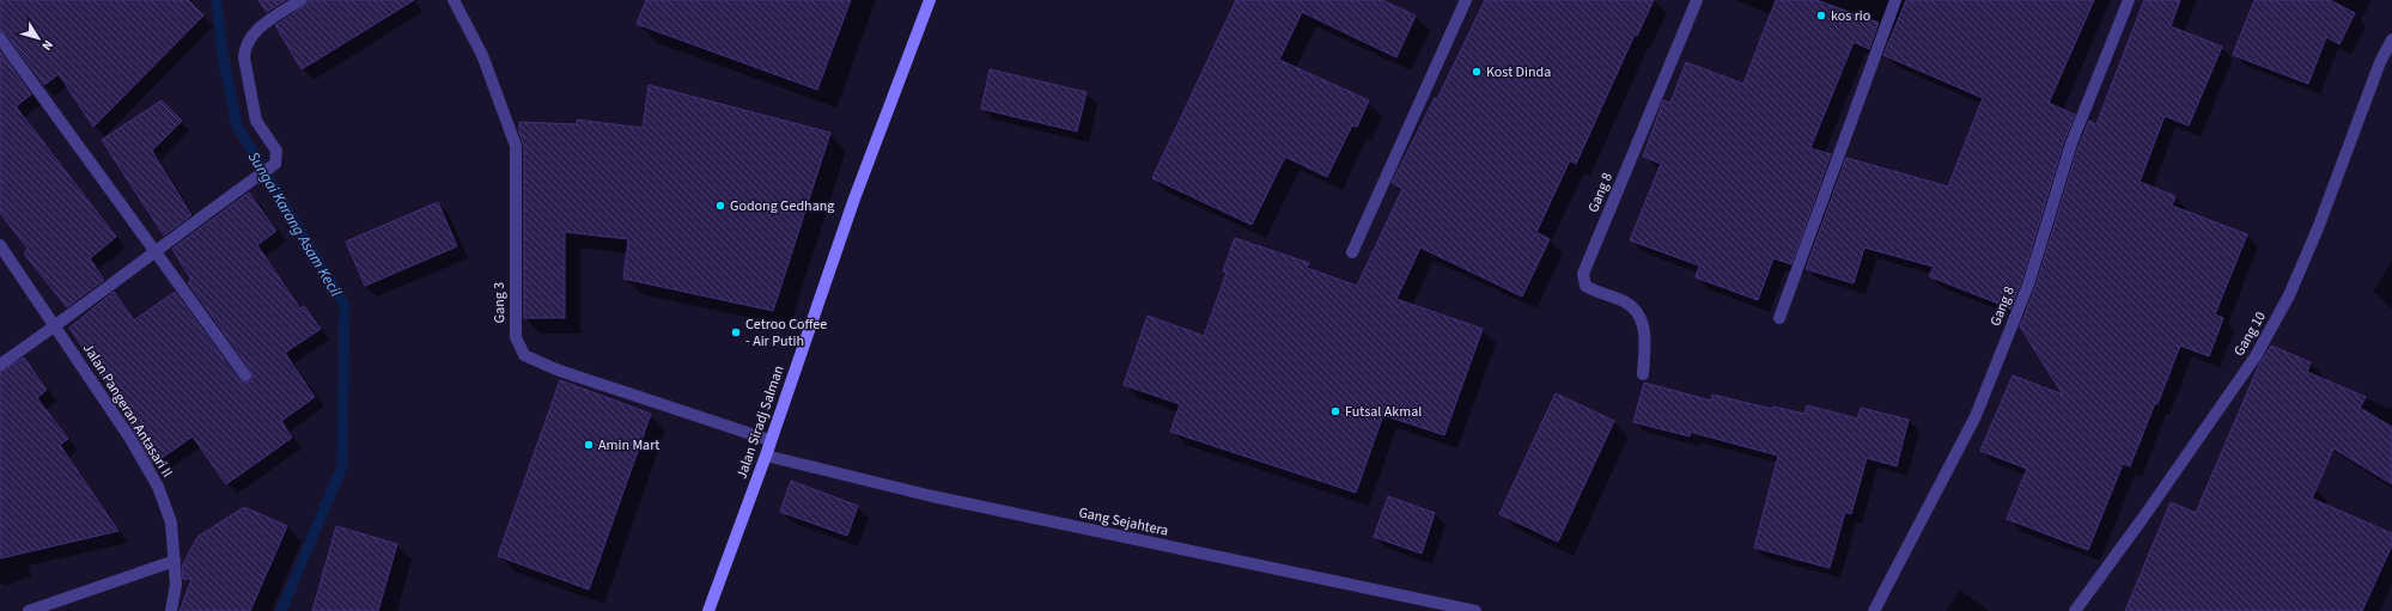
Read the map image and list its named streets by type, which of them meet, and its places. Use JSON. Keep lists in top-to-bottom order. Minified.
{"streets":{"street":["Gang 8","Gang 3","Gang 10","Jalan Pangeran Antasari II","Jalan Siradj Salman","Gang Sejahtera"]},"crossings":[["Gang 3","Jalan Siradj Salman"],["Jalan Siradj Salman","Gang Sejahtera"]],"water":["Sungai Karang Asam Kecil"],"places":["kos rio","Kost Dinda","Godong Gedhang","Cetroo Coffee - Air Putih","Futsal Akmal","Amin Mart"],"north":"bottom right"}
